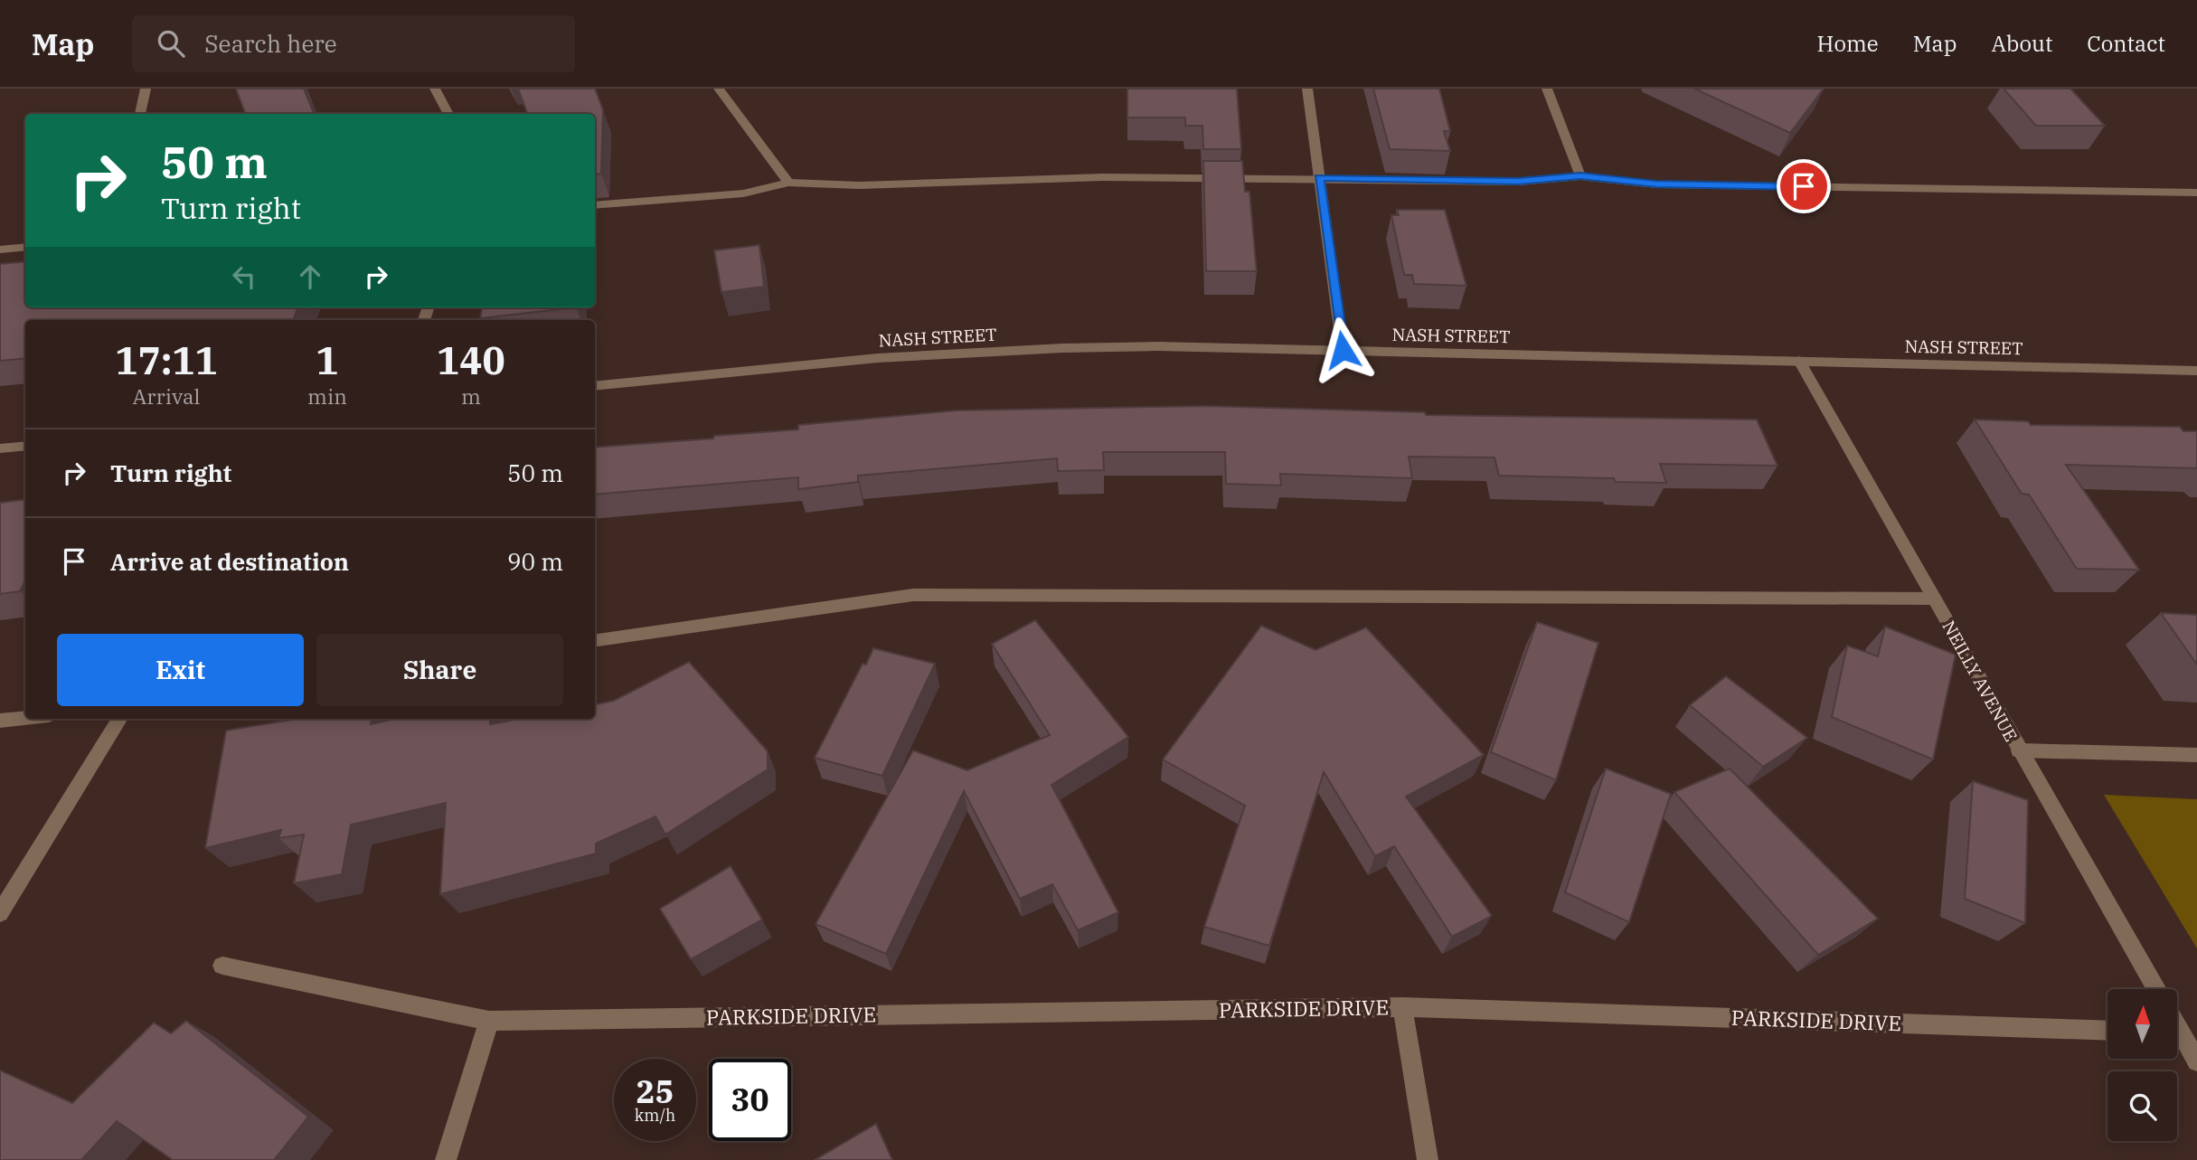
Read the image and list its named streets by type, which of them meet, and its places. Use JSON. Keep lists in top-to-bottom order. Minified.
{"streets":{"street":["NASH STREET","NEILLY AVENUE","PARKSIDE DRIVE"]},"crossings":[["NASH STREET","NEILLY AVENUE"]],"north":"top","page":{"header":"Map","search":"Search here","nav":["Home","Map","About","Contact"],"turn":["50 m","Turn right"],"eta":["17:11","Arrival","1","min","140","m"],"list":[{"name":"Turn right","value":"50 m"},{"name":"Arrive at destination","value":"90 m"}],"buttons":["Exit","Share"],"speed":"25 km/h","limit":"30"}}
